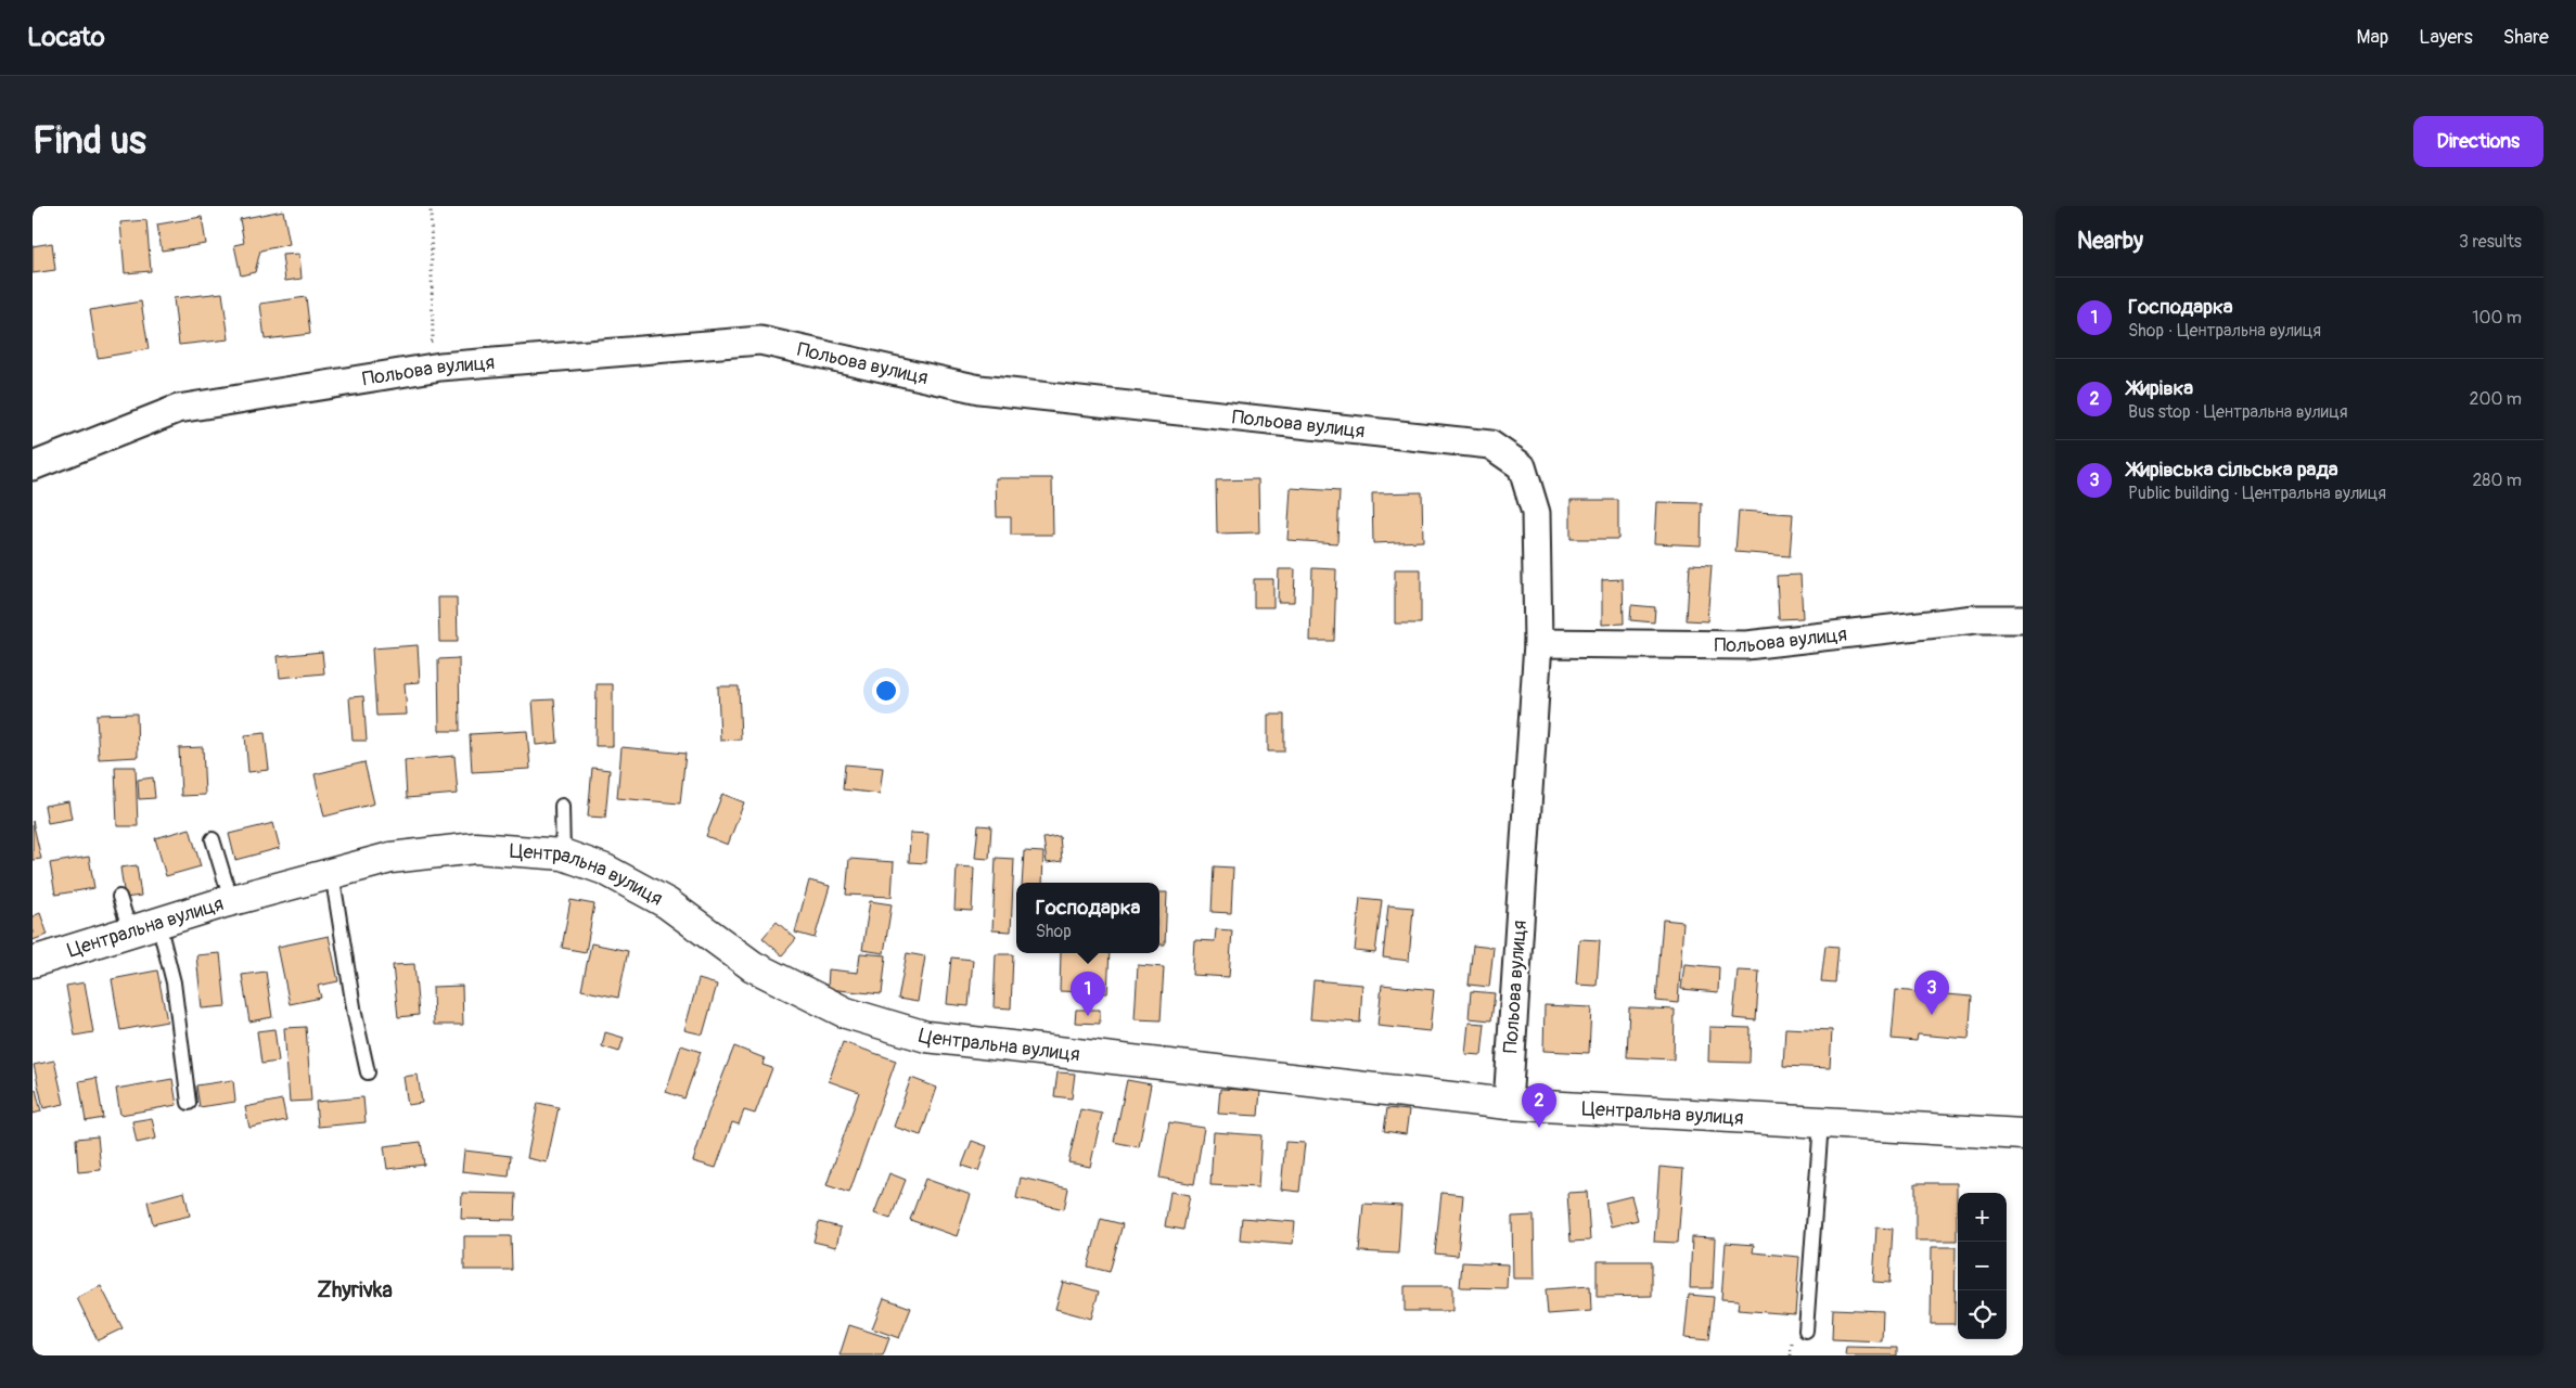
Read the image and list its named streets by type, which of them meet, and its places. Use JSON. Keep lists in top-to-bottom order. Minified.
{"streets":{"street":["Польова вулиця","Центральна вулиця"]},"crossings":[["Польова вулиця","Центральна вулиця"]],"districts":["Zhyrivka"],"page":{"header":"Locato","nav":["Map","Layers","Share"],"buttons":"Directions","title":"Find us","heading":["Nearby","3 results"],"list":[{"mark":"1","name":"Господарка","note":"Shop · Центральна вулиця","value":"100 m"},{"mark":"2","name":"Жирівка","note":"Bus stop · Центральна вулиця","value":"200 m"},{"mark":"3","name":"Жирівська сільська рада","note":"Public building · Центральна вулиця","value":"280 m"}],"popup":["Господарка","Shop"],"pins":["3","1","2"],"map_buttons":["+","−"]}}
